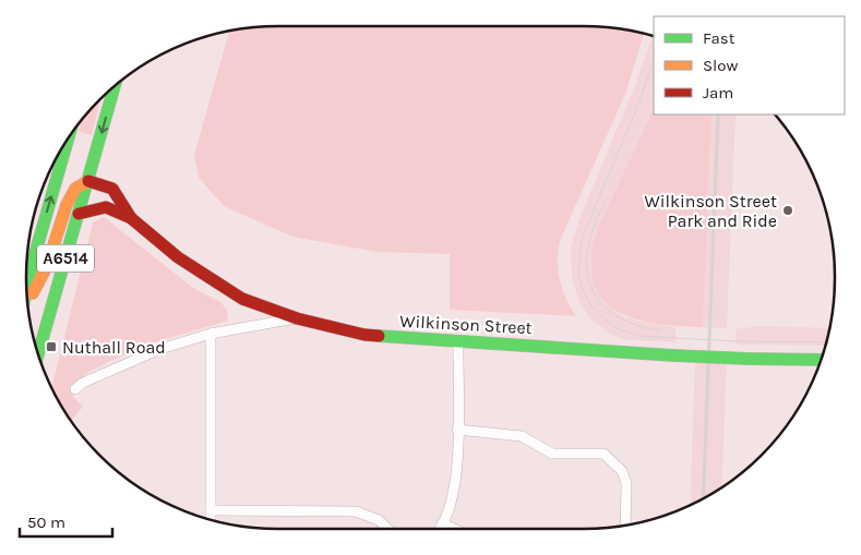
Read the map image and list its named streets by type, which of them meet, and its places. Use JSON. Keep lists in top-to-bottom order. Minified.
{"streets":{"main road":["A6514","Wilkinson Street"]},"crossings":[["A6514","Wilkinson Street"]],"places":{"other":["Wilkinson Street Park and Ride"],"transit":["Nuthall Road"]},"legend":["Fast","Slow","Jam"],"scale_bar":"50 m"}
